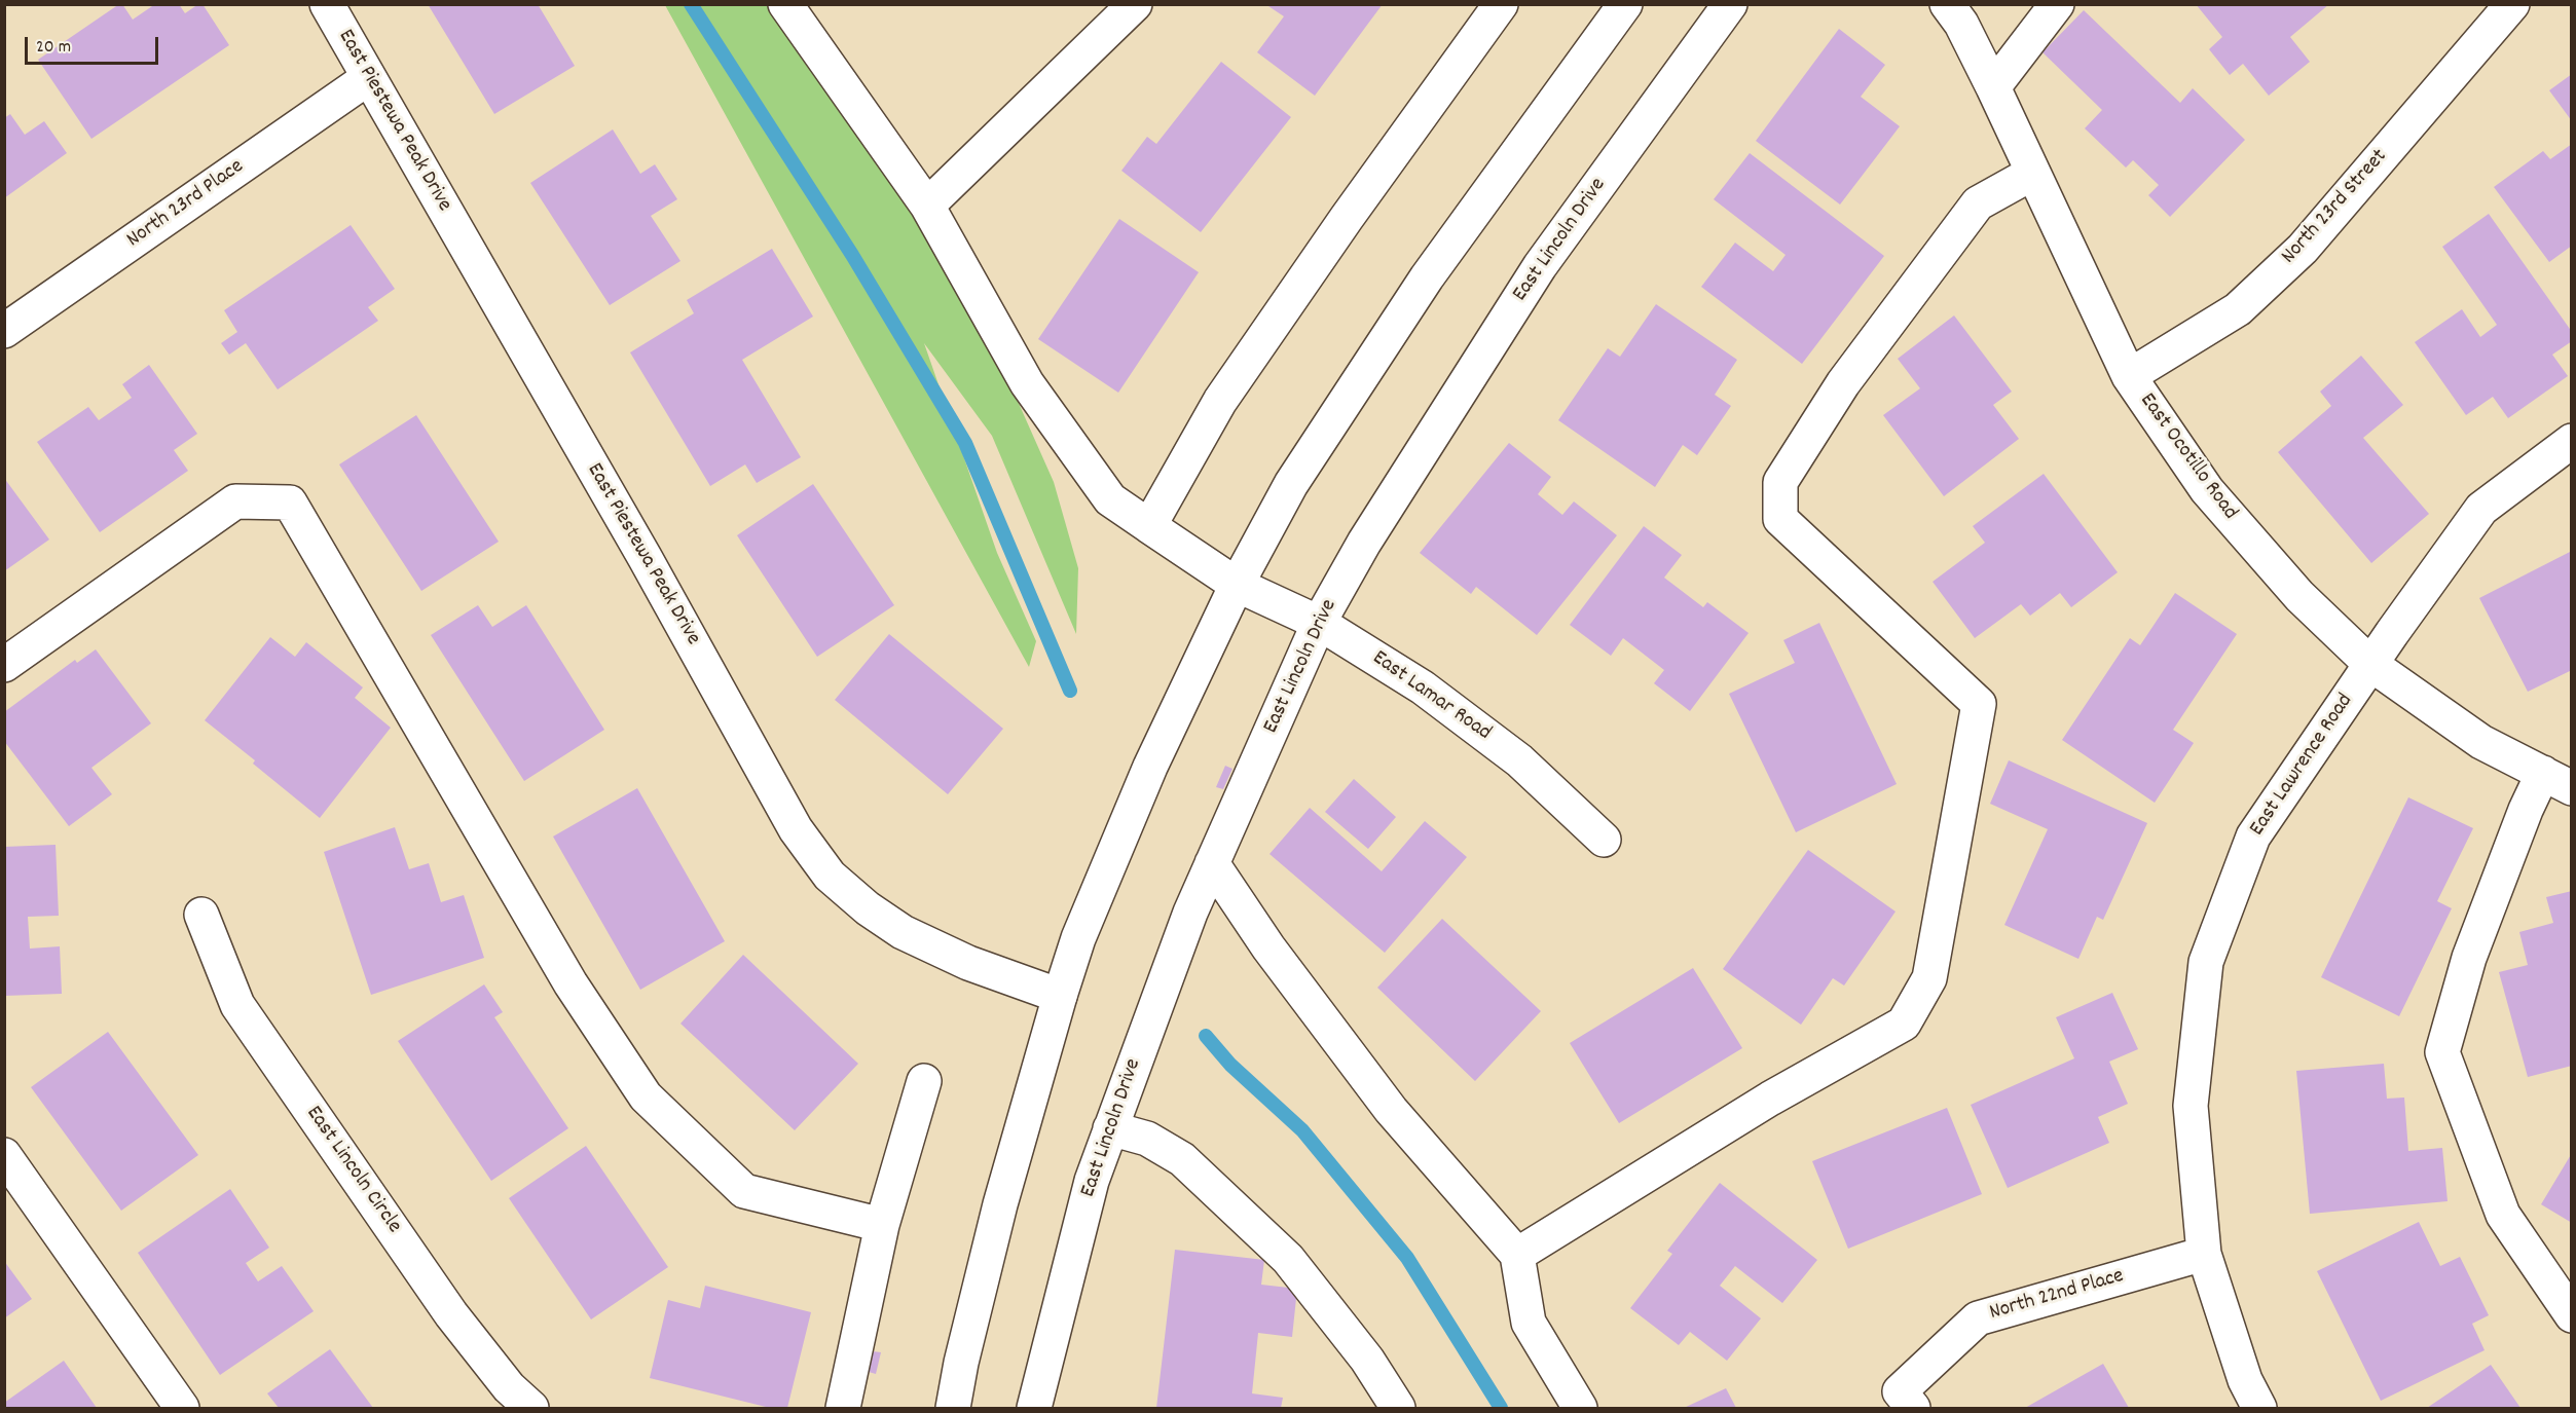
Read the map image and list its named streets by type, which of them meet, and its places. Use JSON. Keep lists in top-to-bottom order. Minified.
{"streets":{"street":["East Piestewa Peak Drive","North 23rd Place","North 23rd Street","East Lincoln Drive","East Ocotillo Road","East Lamar Road","East Lawrence Road","East Lincoln Circle","North 22nd Place"]},"crossings":[["East Piestewa Peak Drive","North 23rd Place"],["North 23rd Street","East Ocotillo Road"],["East Lincoln Drive","East Lamar Road"],["East Ocotillo Road","East Lawrence Road"],["East Lawrence Road","North 22nd Place"]],"scale_bar":"20 m"}
